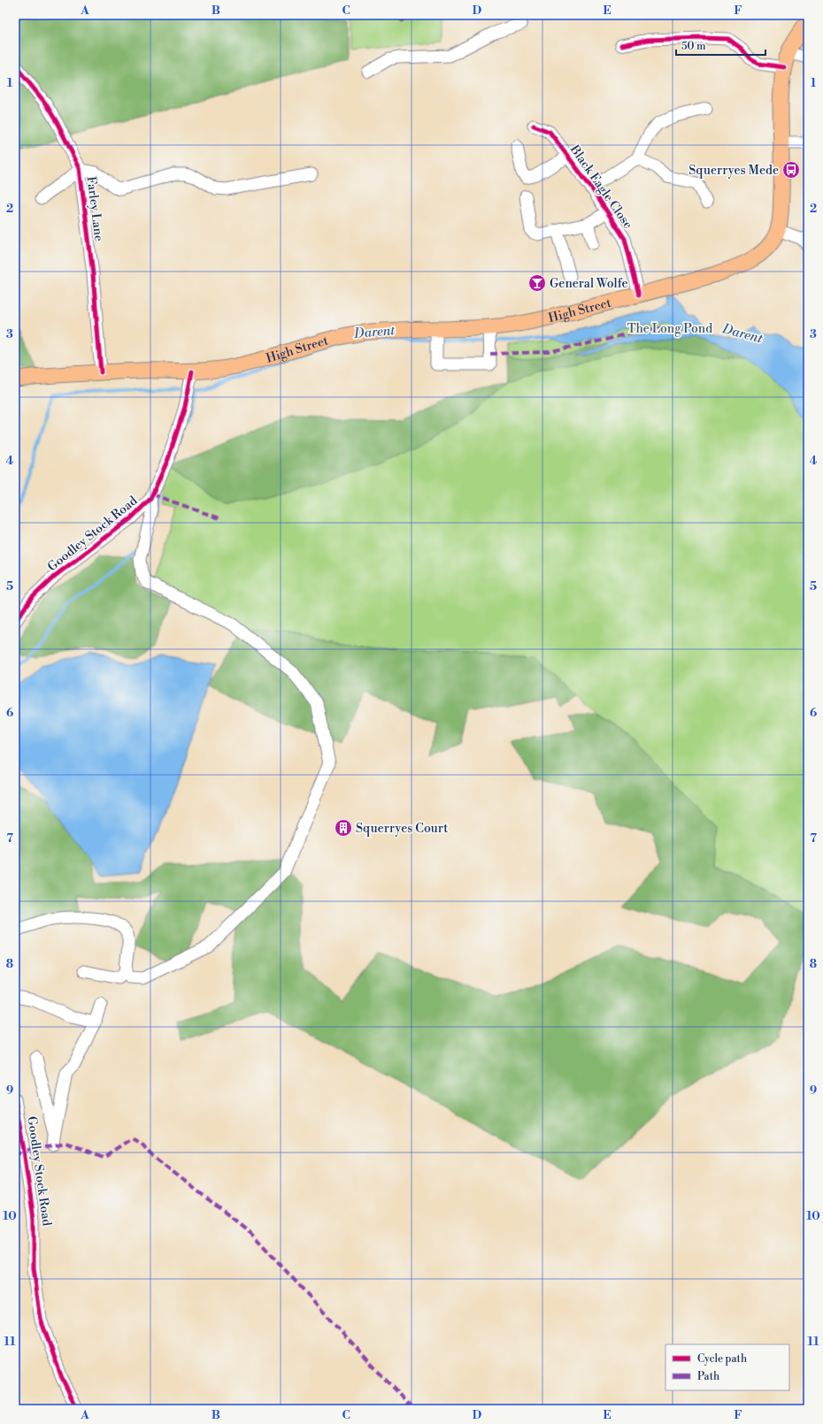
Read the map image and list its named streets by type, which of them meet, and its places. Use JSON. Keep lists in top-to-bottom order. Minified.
{"streets":{"main road":["High Street"],"street":["Black Eagle Close","Farley Lane","Goodley Stock Road"]},"crossings":[["Black Eagle Close","High Street"],["Farley Lane","High Street"],["High Street","Goodley Stock Road"]],"water":["Darent"],"parks":["The Long Pond"],"places":{"bus stop":["Squerryes Mede"],"bar":["General Wolfe"],"building":["Squerryes Court"]},"legend":["Cycle path","Path"],"scale_bar":"50 m","grid":{"columns":["A","B","C","D","E","F"],"rows":["1","2","3","4","5","6","7","8","9","10","11"]}}
